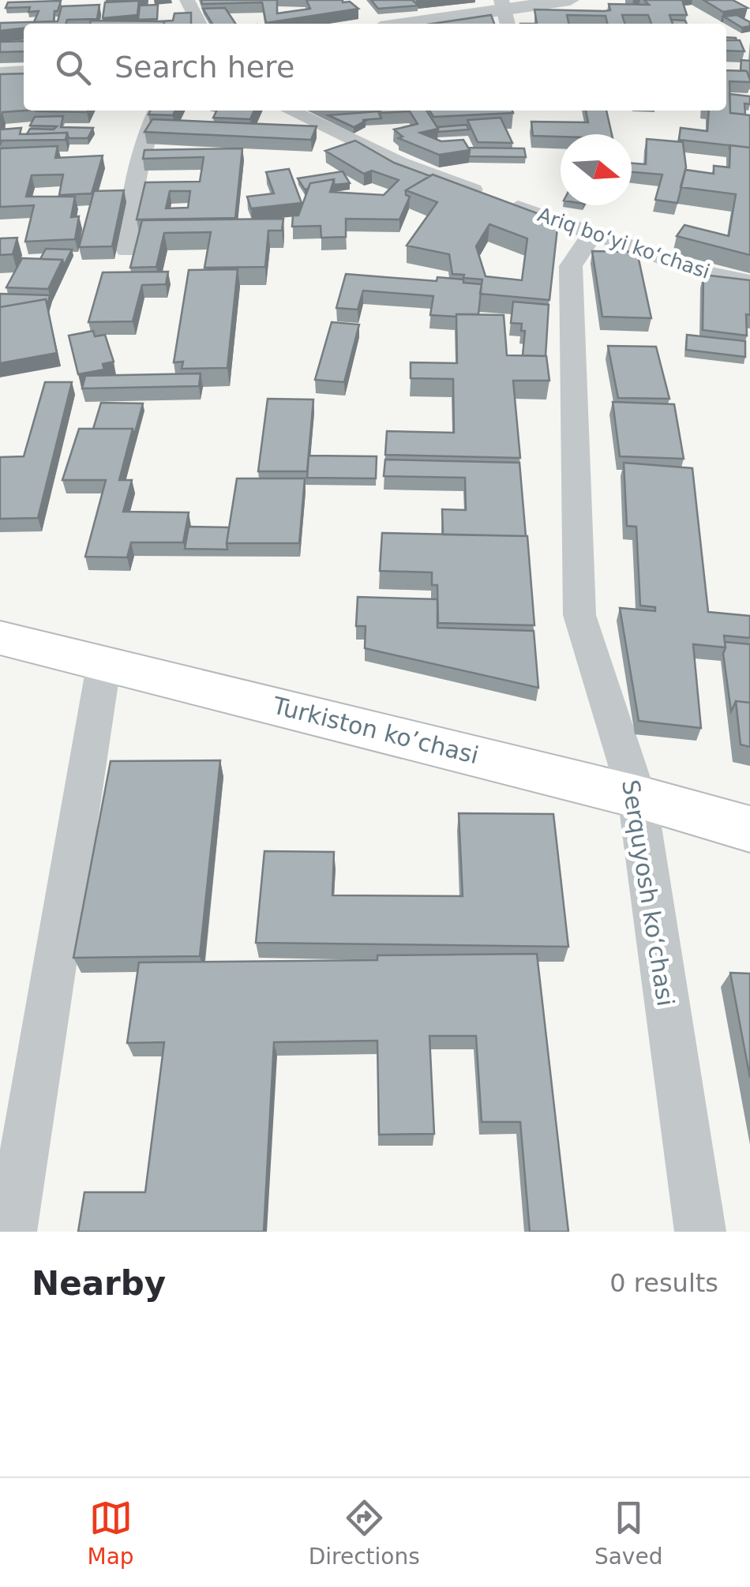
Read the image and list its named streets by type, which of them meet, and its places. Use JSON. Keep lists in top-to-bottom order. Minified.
{"streets":{"main road":["Turkiston ko’chasi"],"street":["Ariq boʻyi koʻchasi","Serquyosh koʻchasi"]},"crossings":[["Ariq boʻyi koʻchasi","Serquyosh koʻchasi"],["Turkiston ko’chasi","Serquyosh koʻchasi"]],"north":"right","page":{"search":"Search here","heading":["Nearby","0 results"],"nav":["Map","Directions","Saved"]}}
